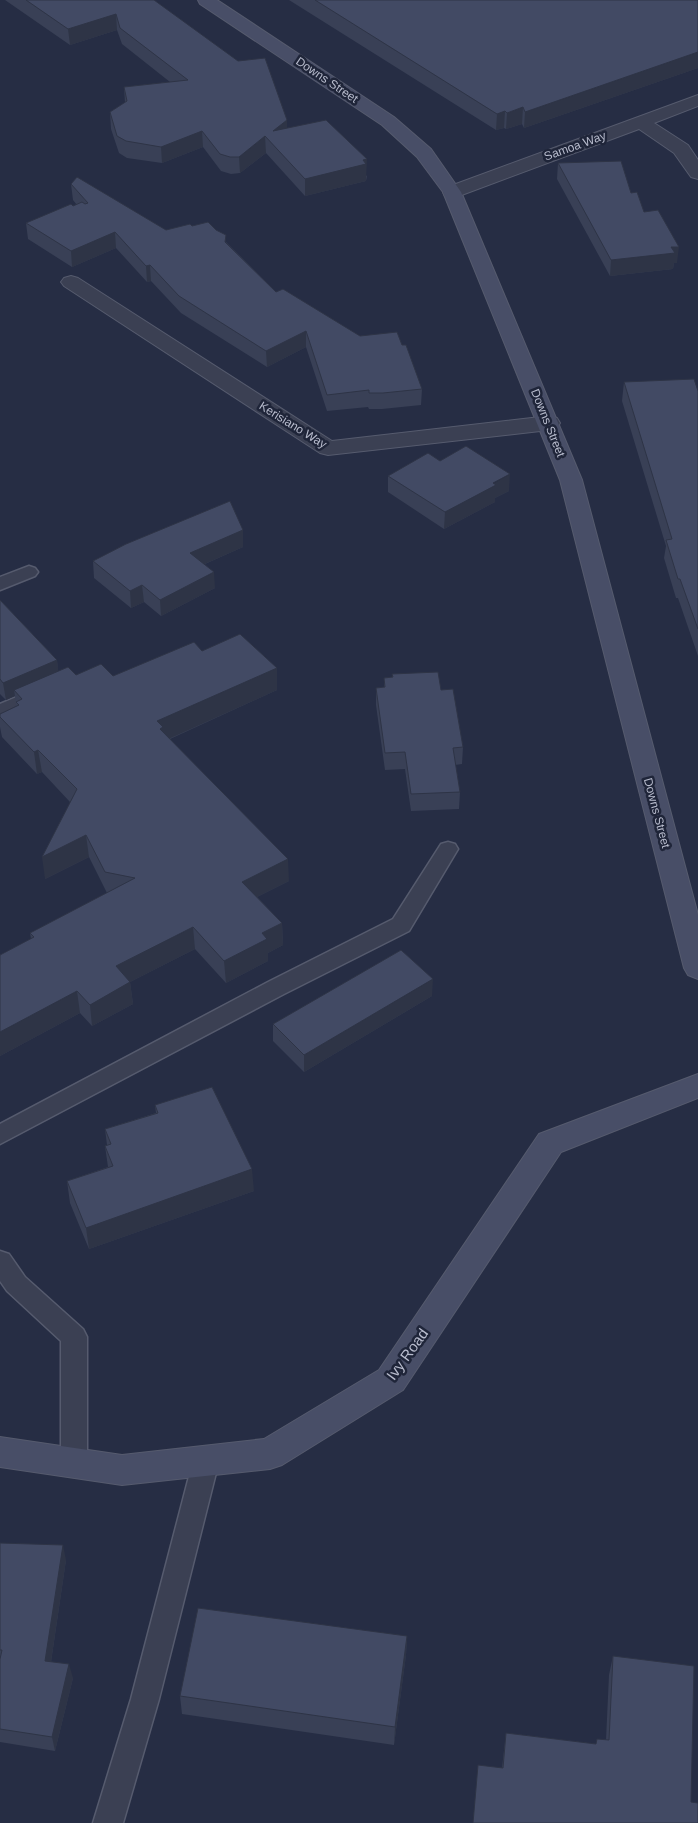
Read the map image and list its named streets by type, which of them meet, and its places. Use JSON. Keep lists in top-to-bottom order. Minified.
{"streets":{"main road":["Downs Street","Ivy Road"],"street":["Samoa Way","Kerisiano Way"]},"crossings":[["Downs Street","Samoa Way"],["Downs Street","Kerisiano Way"]]}
